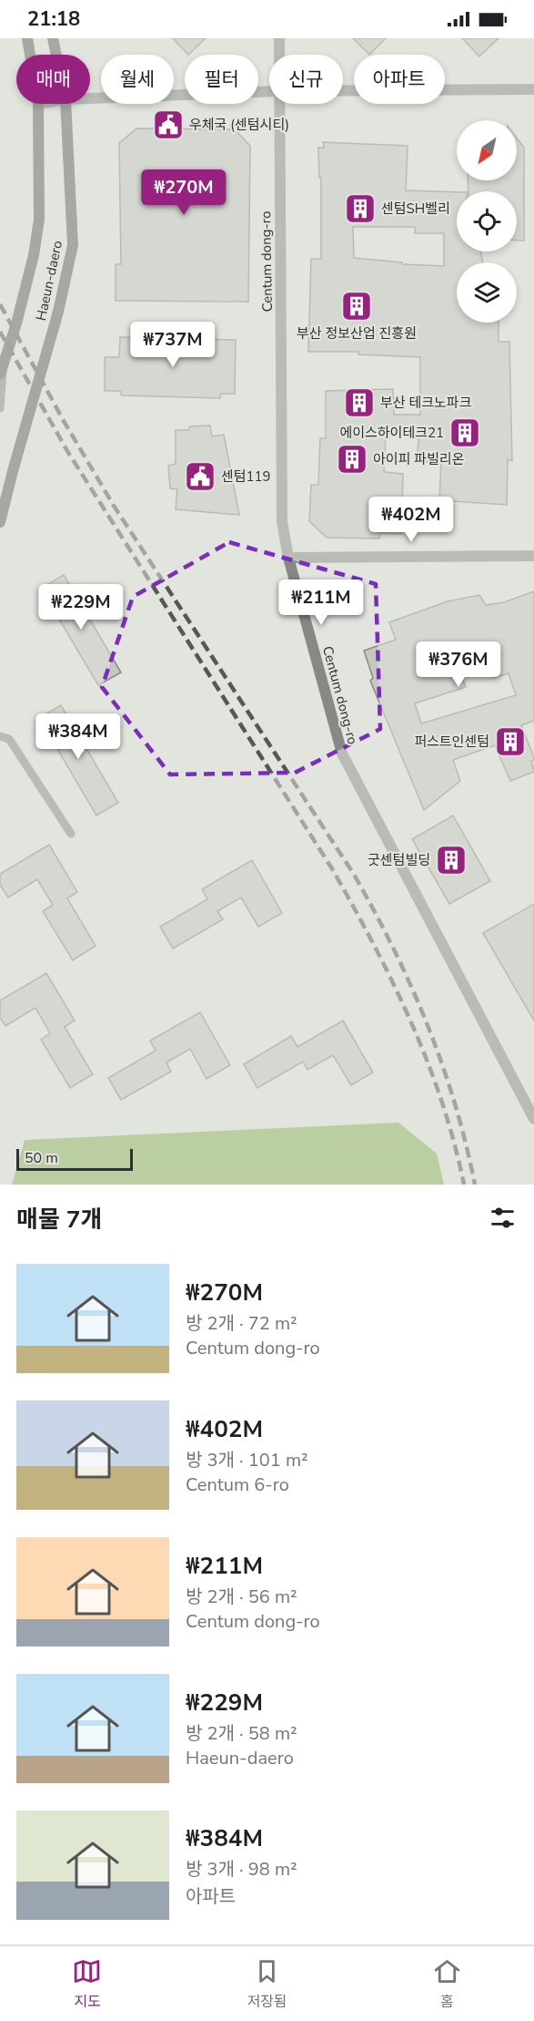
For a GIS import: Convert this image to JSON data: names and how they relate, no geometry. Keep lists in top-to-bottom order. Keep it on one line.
{"streets":{"main road":["Haeun-daero"],"street":["Centum dong-ro"]},"places":{"public building":["우체국 (센텀시티)","센텀119"],"building":["센텀SH벨리","부산 정보산업 진흥원","부산 테크노파크","에이스하이테크21","아이피 파빌리온","퍼스트인센텀","굿센텀빌딩"]},"scale_bar":"50 m","north":"bottom left","page":{"status":"21:18","chip":["매매","월세","필터","신규","아파트"],"price":["₩270M","₩737M","₩402M","₩211M","₩229M","₩376M","₩384M"],"scale":"50 m","heading":"매물 7개","list":[{"name":"₩270M","note":"방 2개 · 72 m² · Centum dong-ro"},{"name":"₩402M","note":"방 3개 · 101 m² · Centum 6-ro"},{"name":"₩211M","note":"방 2개 · 56 m² · Centum dong-ro"},{"name":"₩229M","note":"방 2개 · 58 m² · Haeun-daero"},{"name":"₩384M","note":"방 3개 · 98 m² · 아파트"}],"tabs":["지도","저장됨","홈"]}}
